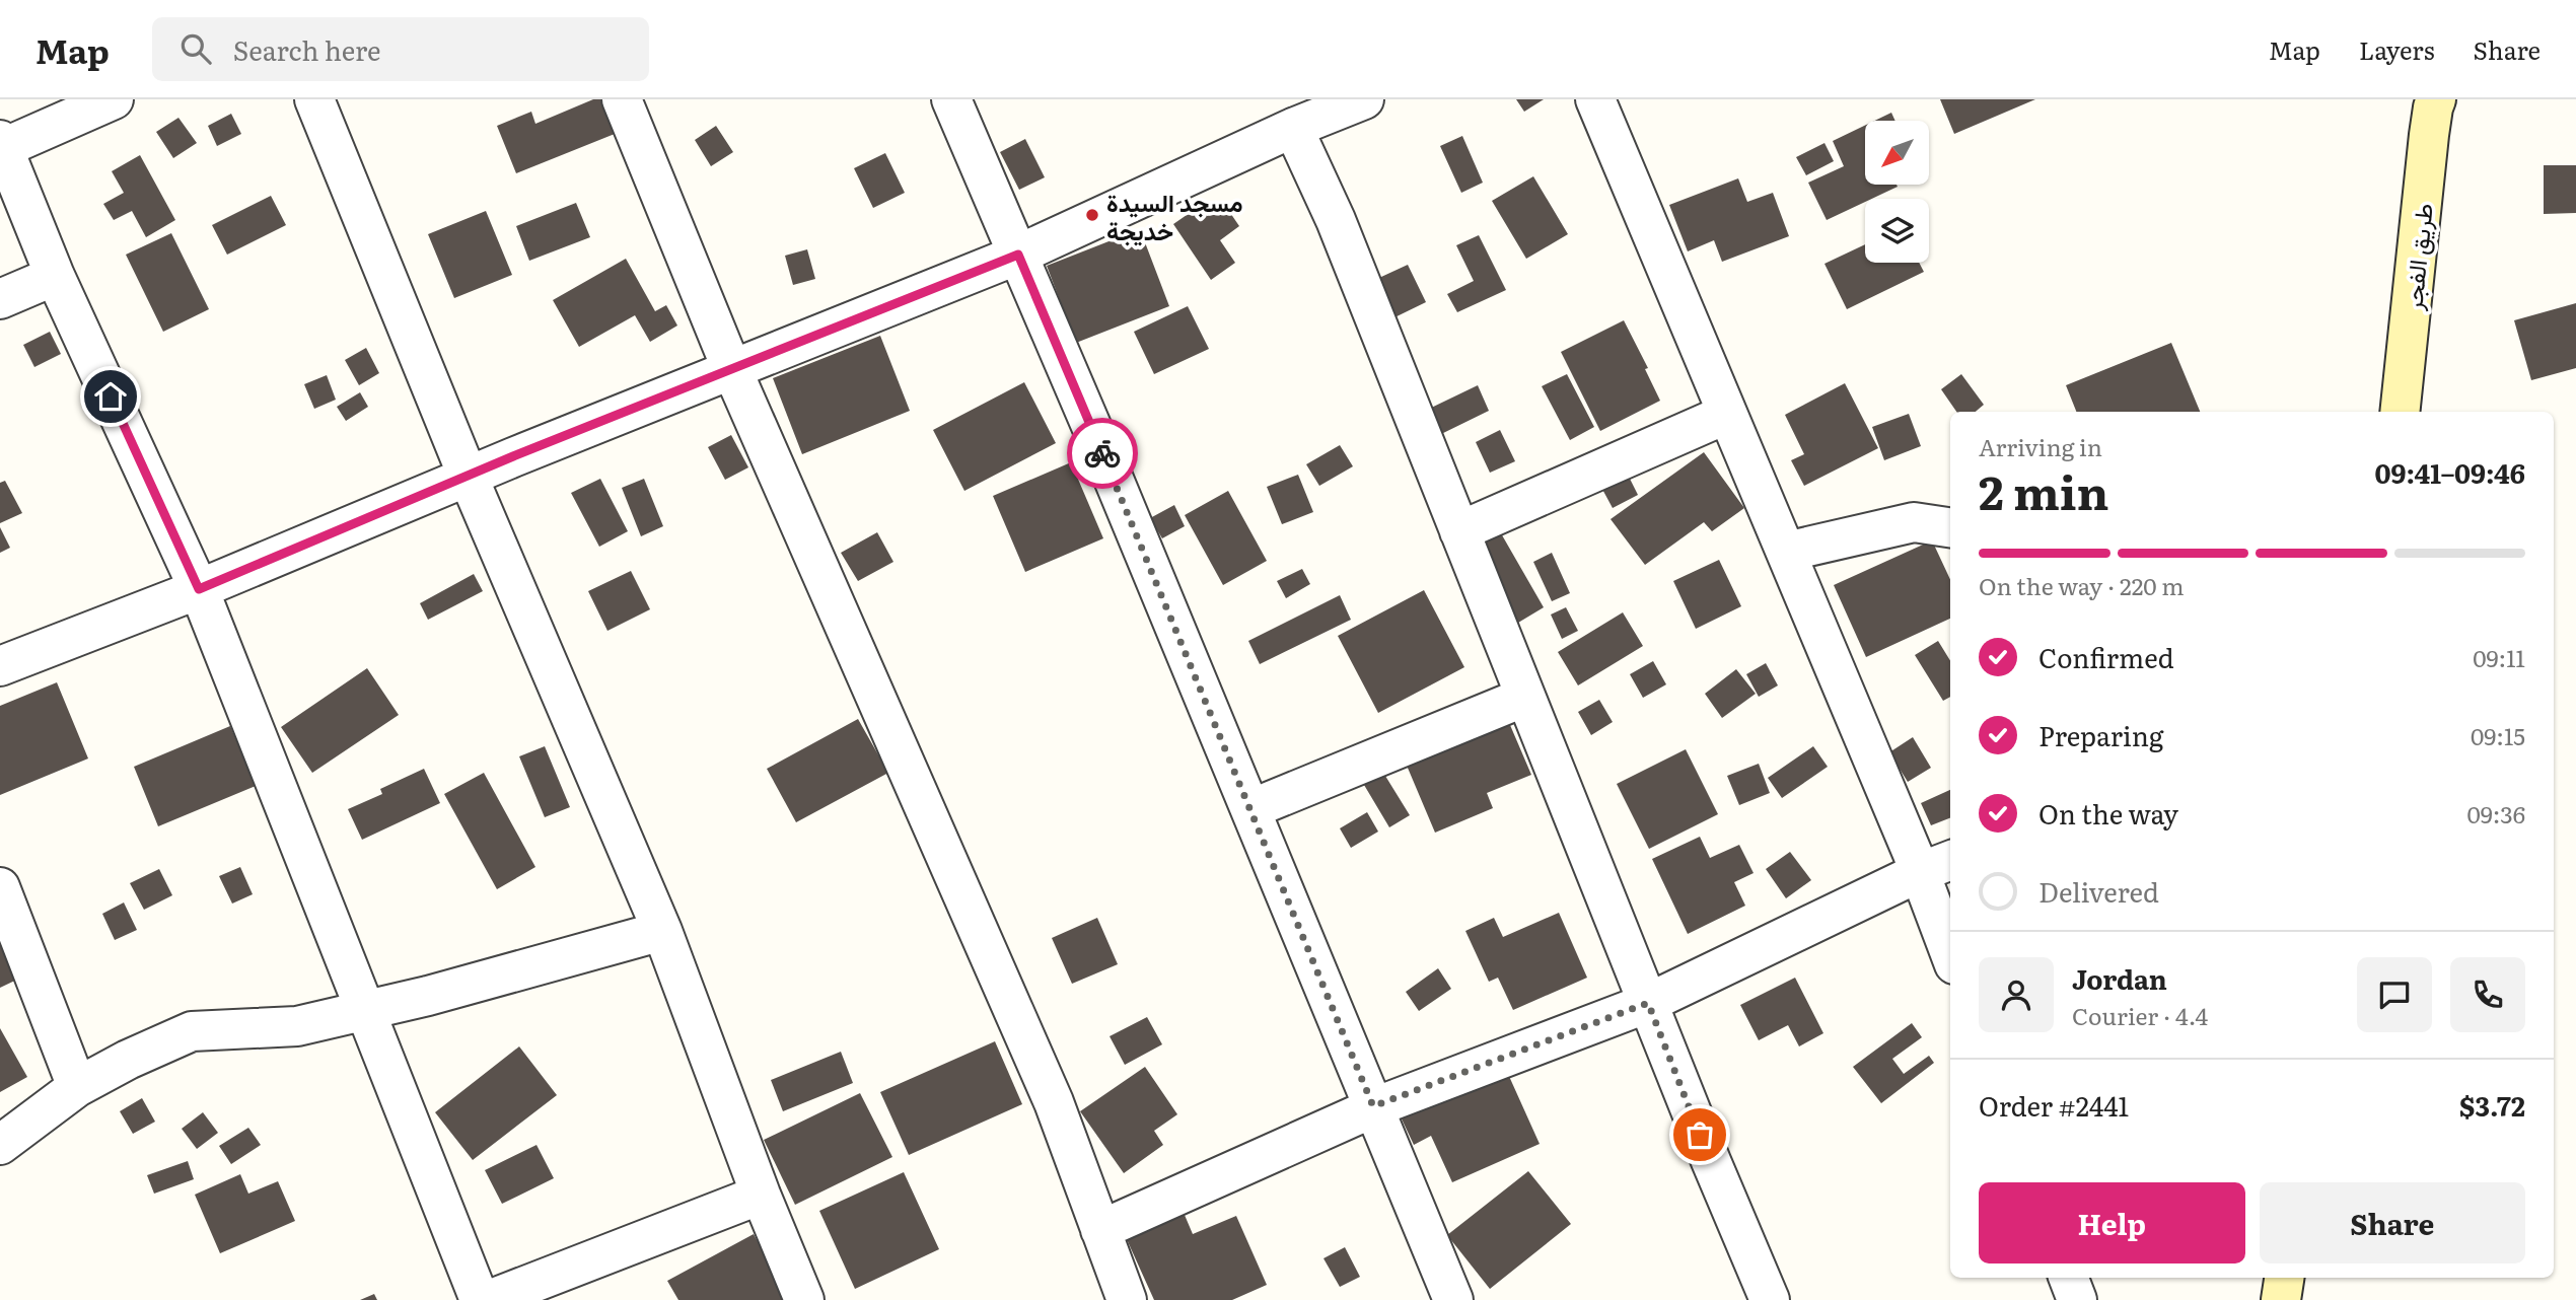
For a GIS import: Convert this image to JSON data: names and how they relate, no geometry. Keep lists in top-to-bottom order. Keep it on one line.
{"streets":{"street":["طريق الفجر"]},"places":["مسجد السيدة خديجة"],"north":"bottom left","page":{"header":"Map","search":"Search here","nav":["Map","Layers","Share"],"heading":["2 min","Arriving in","09:41–09:46"],"panel":["Jordan","Courier · 4.4","Order #2441","$3.72"],"bar":"On the way · 220 m","list":[["Confirmed","09:11"],["Preparing","09:15"],["On the way","09:36"],"Delivered"],"buttons":["Help","Share"]}}
